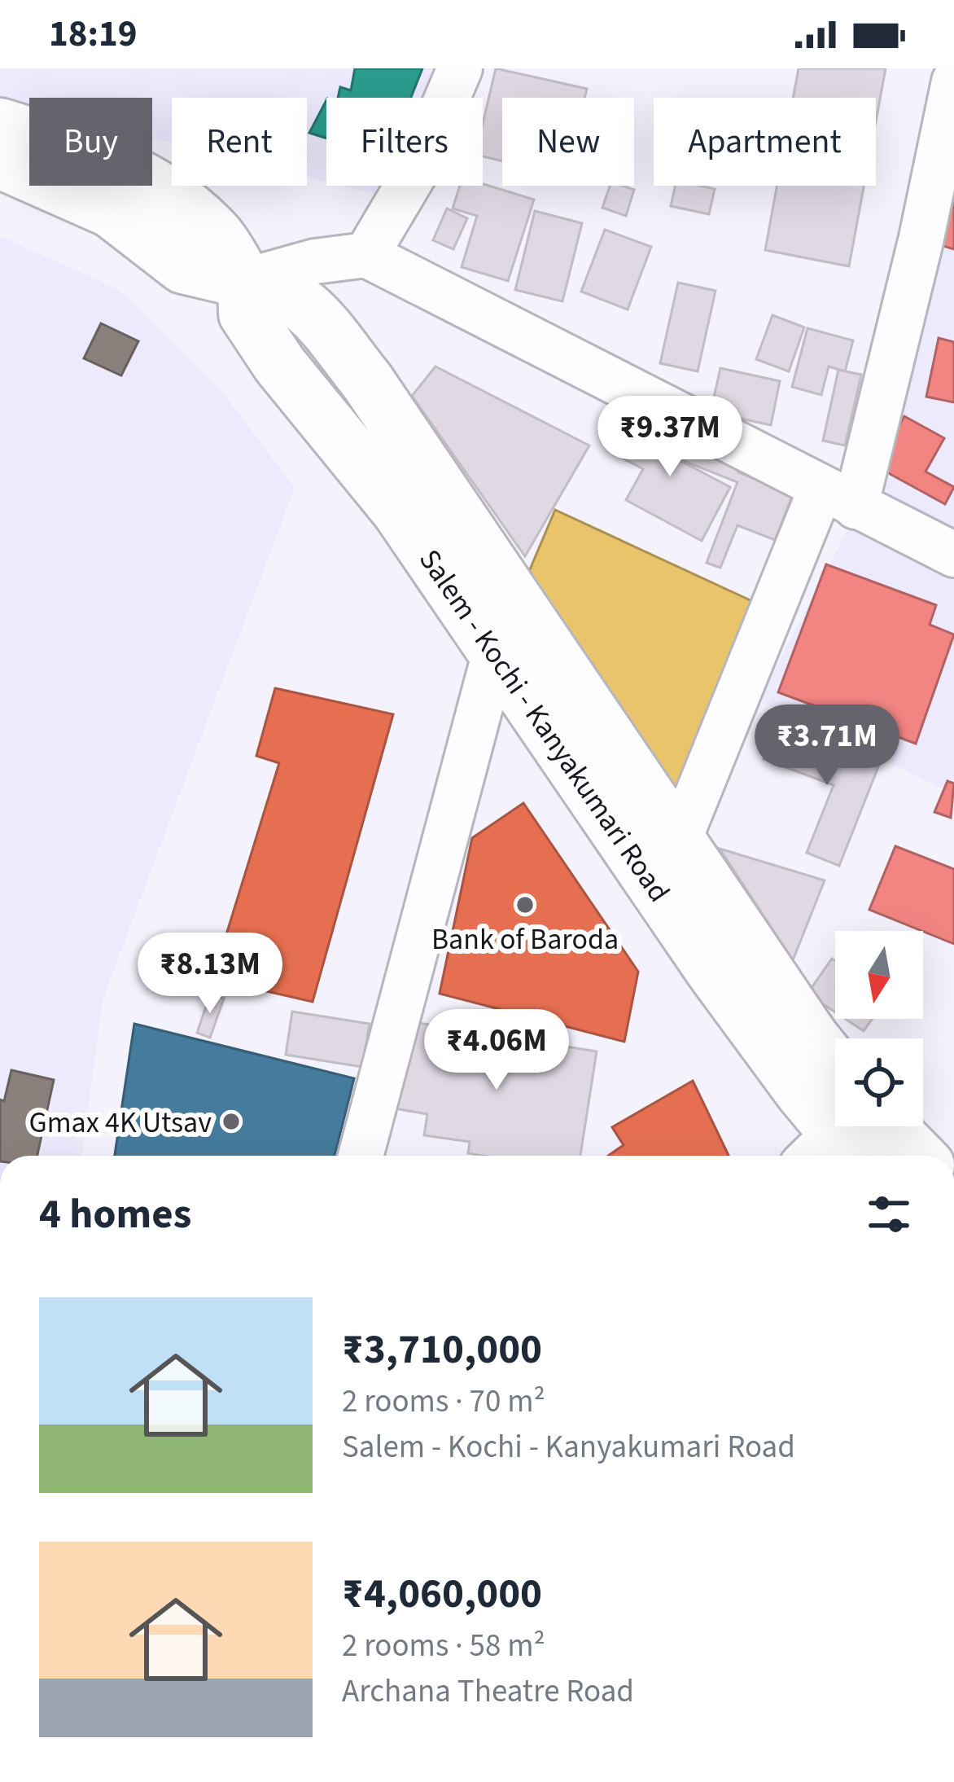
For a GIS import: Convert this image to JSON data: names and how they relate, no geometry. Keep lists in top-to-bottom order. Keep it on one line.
{"streets":{"main road":["Salem - Kochi - Kanyakumari Road"]},"places":["Bank of Baroda","Gmax 4K Utsav"],"north":"bottom","page":{"status":"18:19","chip":["Buy","Rent","Filters","New","Apartment"],"price":["₹9.37M","₹3.71M","₹8.13M","₹4.06M"],"heading":"4 homes","list":[{"name":"₹3,710,000","note":"2 rooms · 70 m² · Salem - Kochi - Kanyakumari Road"},{"name":"₹4,060,000","note":"2 rooms · 58 m² · Archana Theatre Road"}]}}
